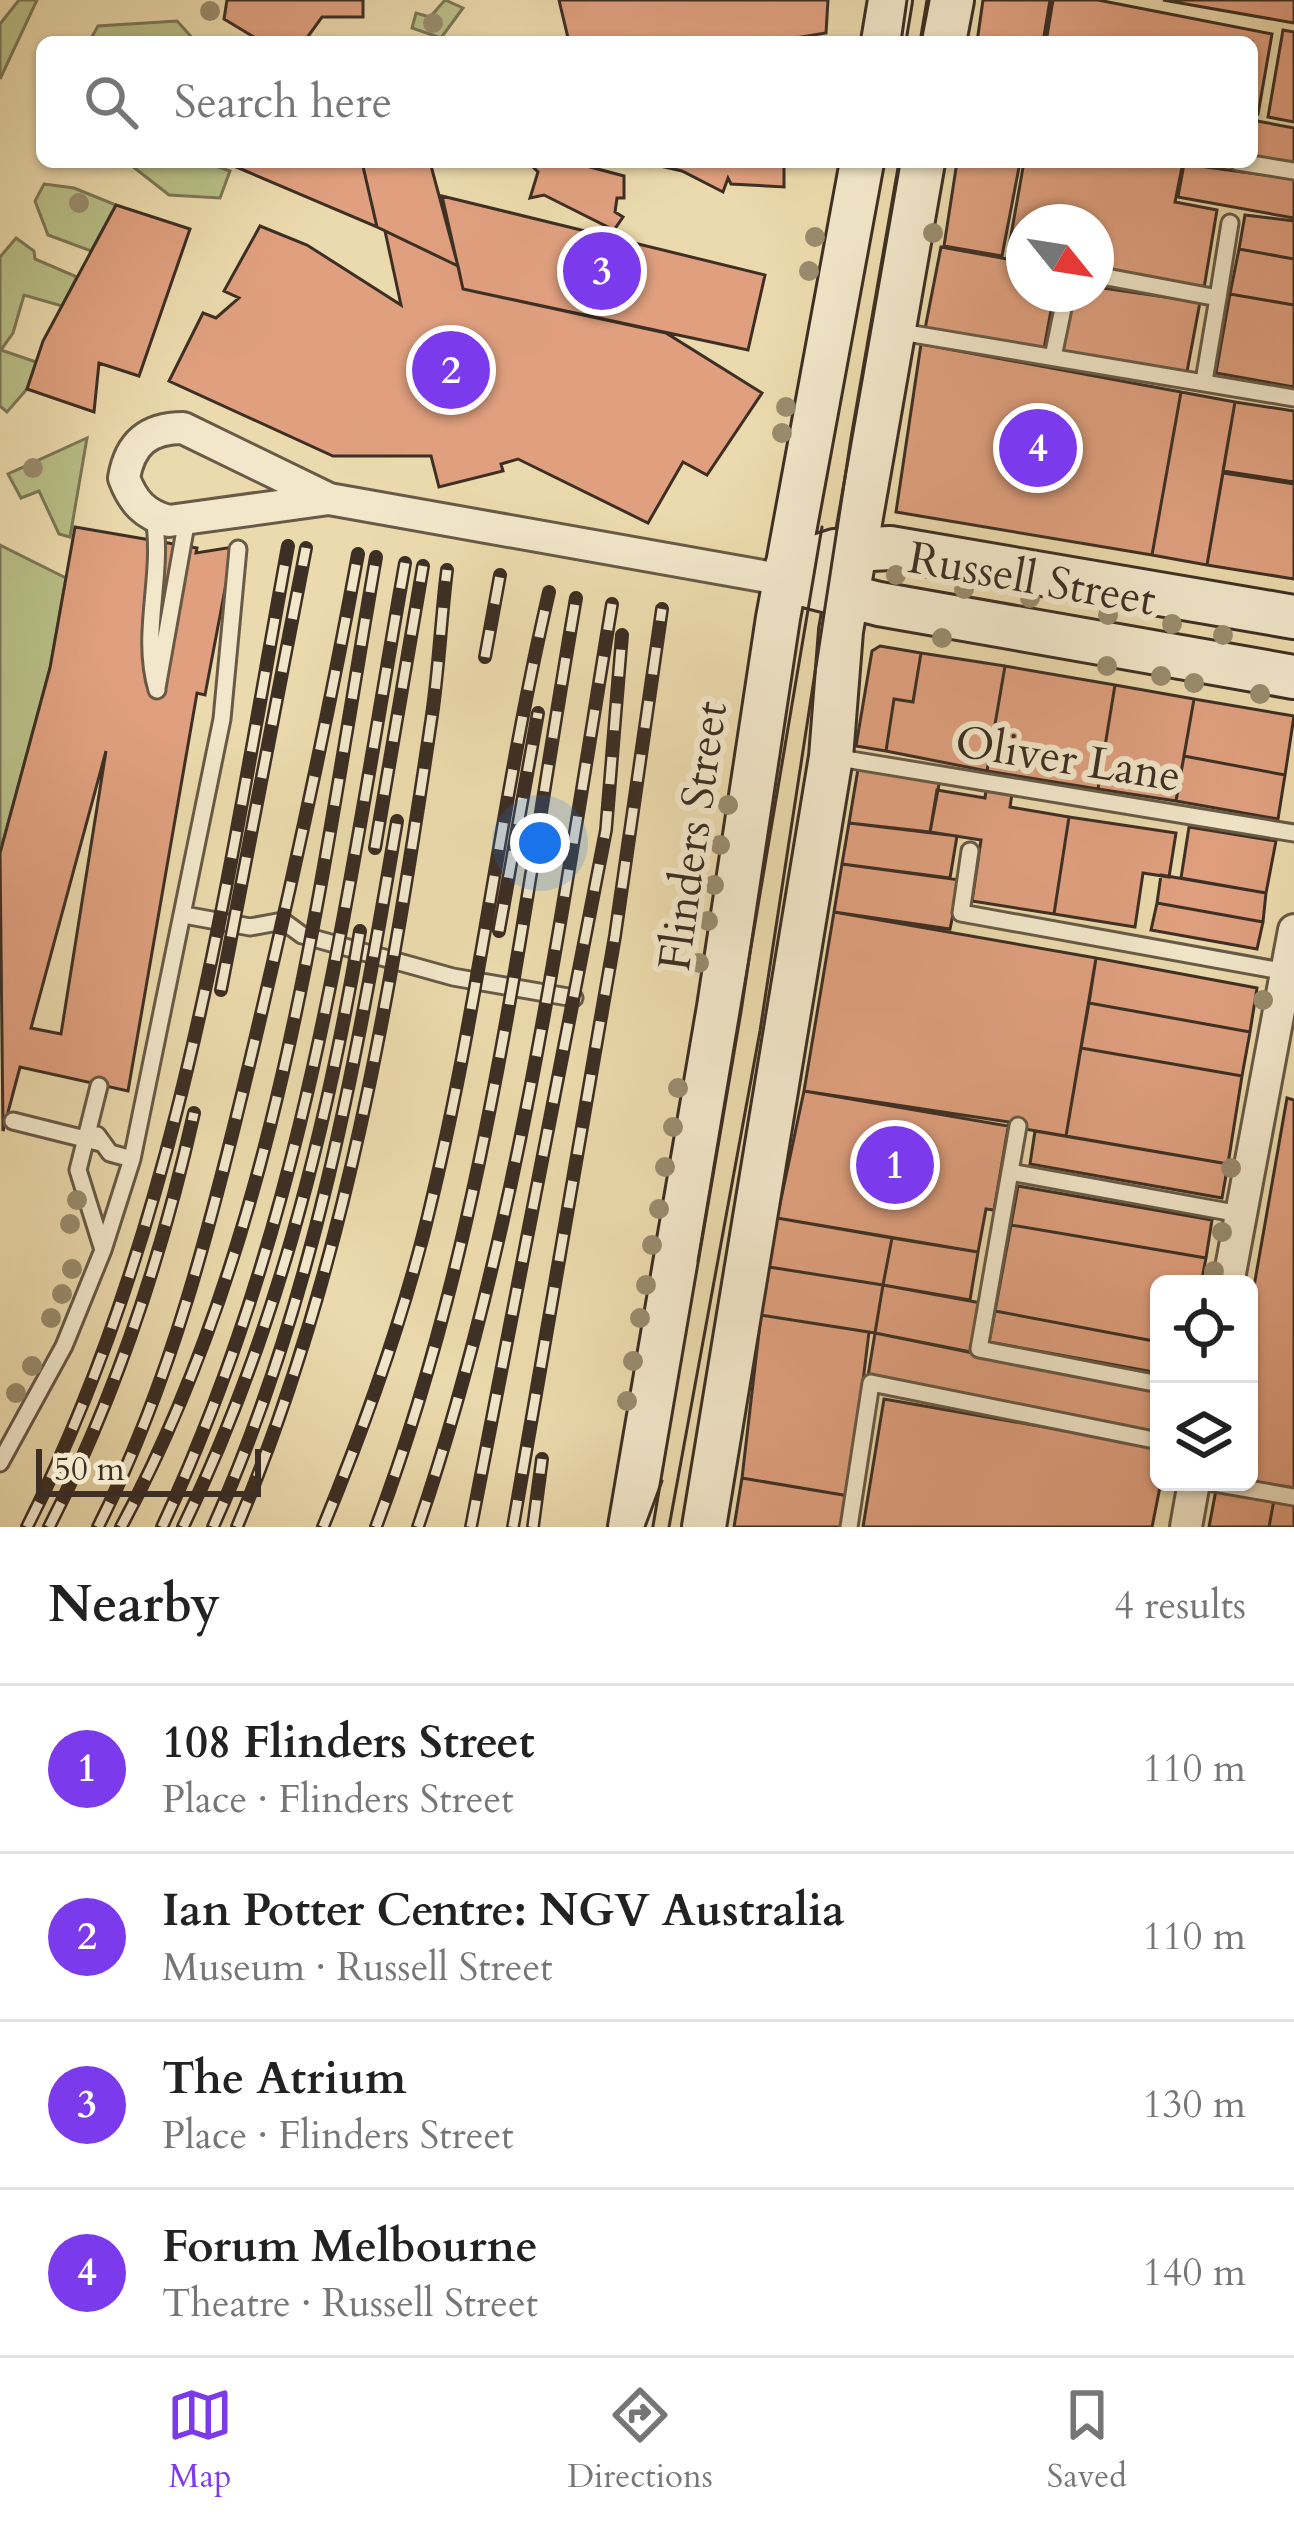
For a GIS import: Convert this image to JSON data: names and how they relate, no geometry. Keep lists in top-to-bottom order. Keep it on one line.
{"streets":{"main road":["Russell Street","Flinders Street"],"lane":["Oliver Lane"]},"crossings":[["Russell Street","Flinders Street"]],"scale_bar":"50 m","north":"bottom right","page":{"search":"Search here","pins":["3","2","4","1"],"scale":"50 m","heading":["Nearby","4 results"],"list":[{"mark":"1","name":"108 Flinders Street","note":"Place · Flinders Street","value":"110 m"},{"mark":"2","name":"Ian Potter Centre: NGV Australia","note":"Museum · Russell Street","value":"110 m"},{"mark":"3","name":"The Atrium","note":"Place · Flinders Street","value":"130 m"},{"mark":"4","name":"Forum Melbourne","note":"Theatre · Russell Street","value":"140 m"}],"nav":["Map","Directions","Saved"]}}
